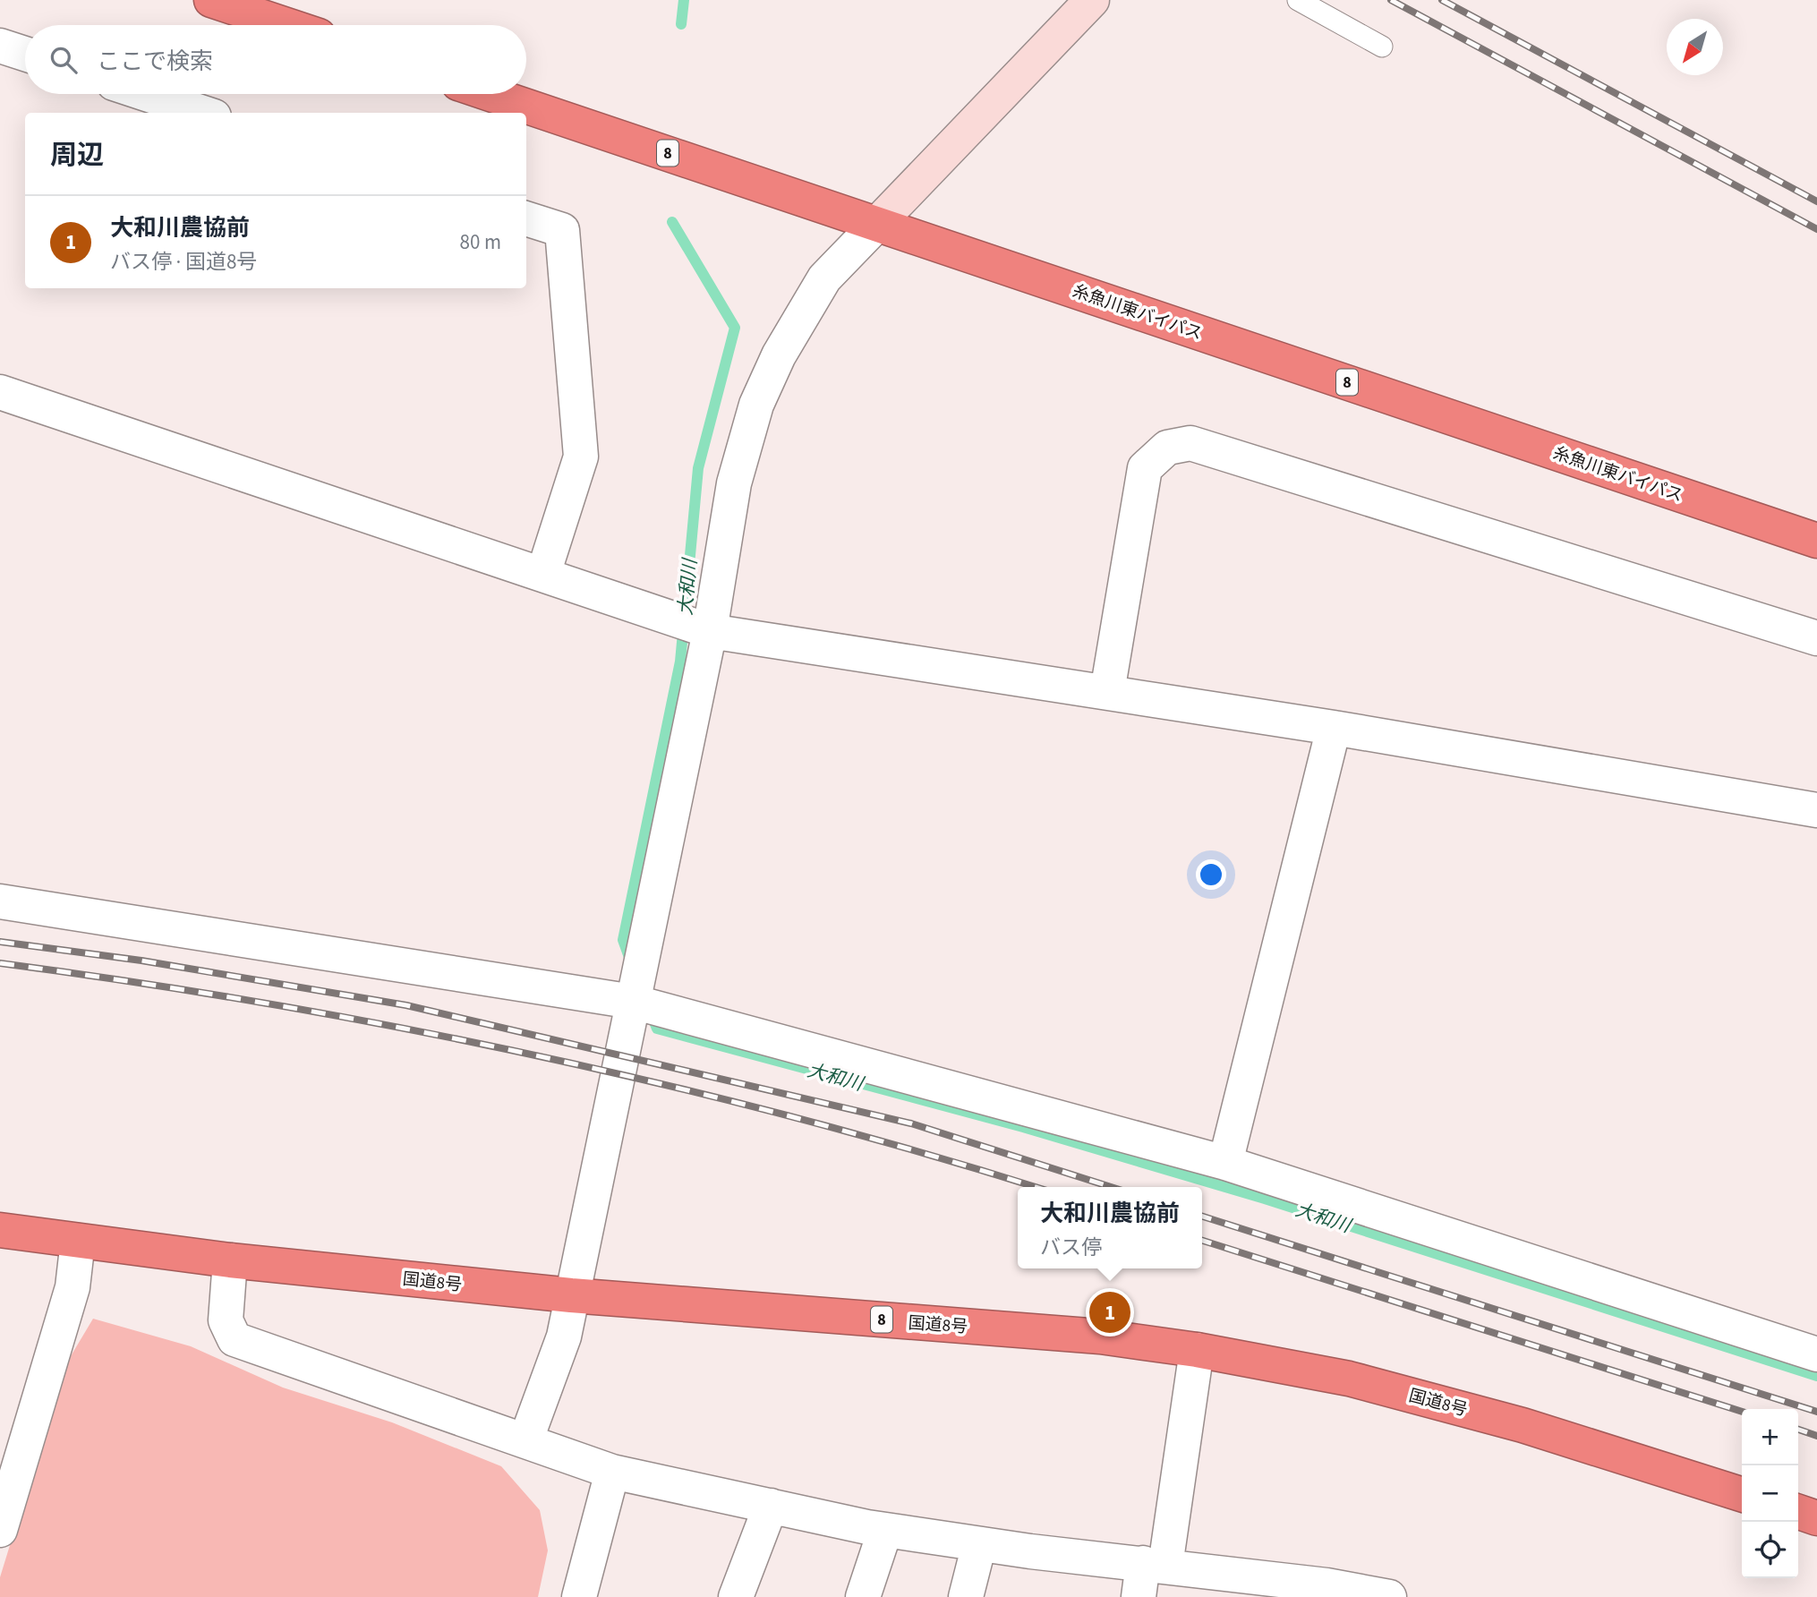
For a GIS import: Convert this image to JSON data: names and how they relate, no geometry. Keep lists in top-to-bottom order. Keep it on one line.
{"streets":{"highway":["8","糸魚川東バイパス","国道8号"]},"water":["大和川"],"north":"bottom left","page":{"search":"ここで検索","heading":"周辺","list":[{"mark":"1","name":"大和川農協前","note":"バス停 · 国道8号","value":"80 m"}],"popup":["大和川農協前","バス停"],"pins":"1","map_buttons":["+","−"]}}
